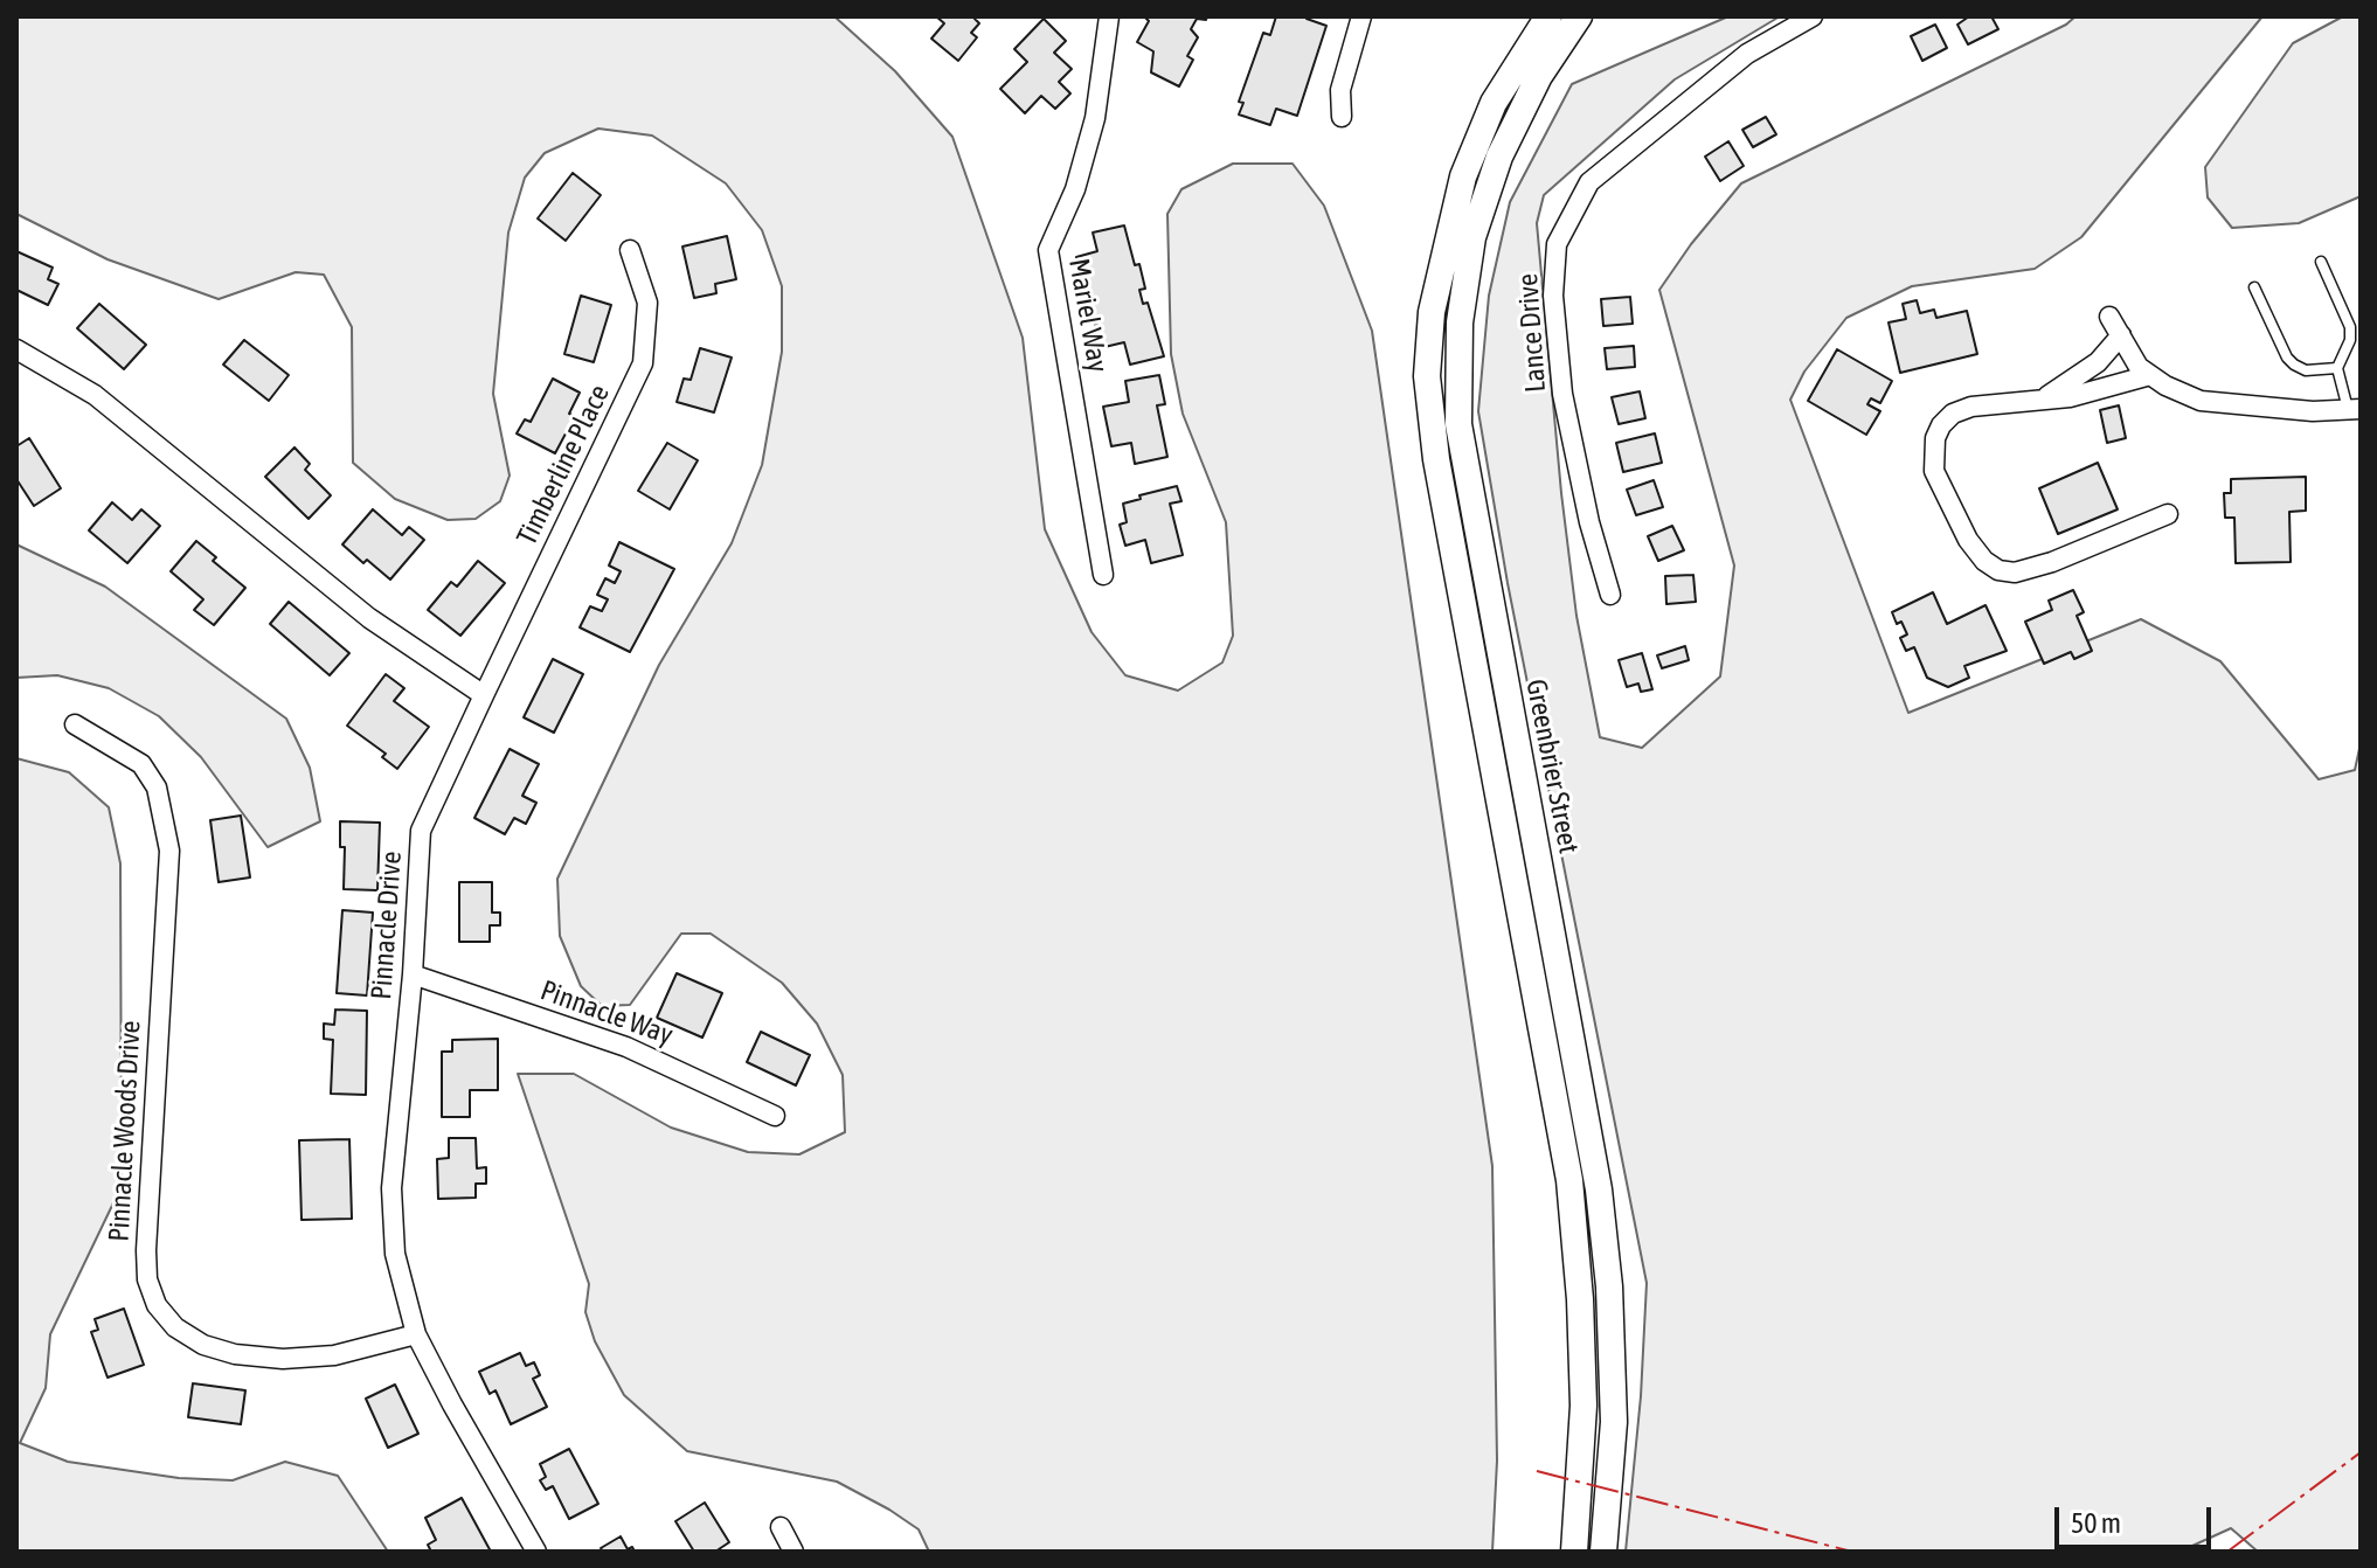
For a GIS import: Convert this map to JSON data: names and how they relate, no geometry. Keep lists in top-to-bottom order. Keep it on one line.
{"streets":{"main road":["Greenbrier Street"],"street":["Mariel Way","Lance Drive","Timberline Place","Pinnacle Drive","Pinnacle Way","Pinnacle Woods Drive"]},"crossings":[["Timberline Place","Pinnacle Drive"],["Pinnacle Drive","Pinnacle Way"],["Pinnacle Drive","Pinnacle Woods Drive"]],"scale_bar":"50 m"}
